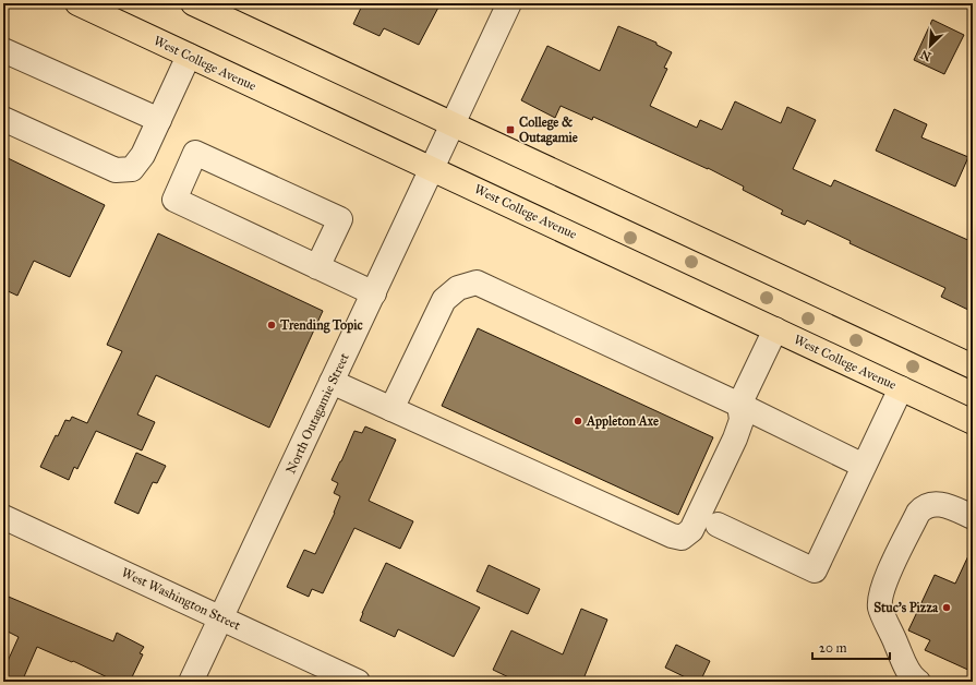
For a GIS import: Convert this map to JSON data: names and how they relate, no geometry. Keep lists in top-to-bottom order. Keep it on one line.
{"streets":{"main road":["West College Avenue"],"street":["North Outagamie Street","West Washington Street"]},"crossings":[["West College Avenue","North Outagamie Street"],["North Outagamie Street","West Washington Street"]],"places":{"transit":["College & Outagamie"],"other":["Trending Topic","Appleton Axe","Stuc's Pizza"]},"scale_bar":"20 m","north":"bottom left"}
